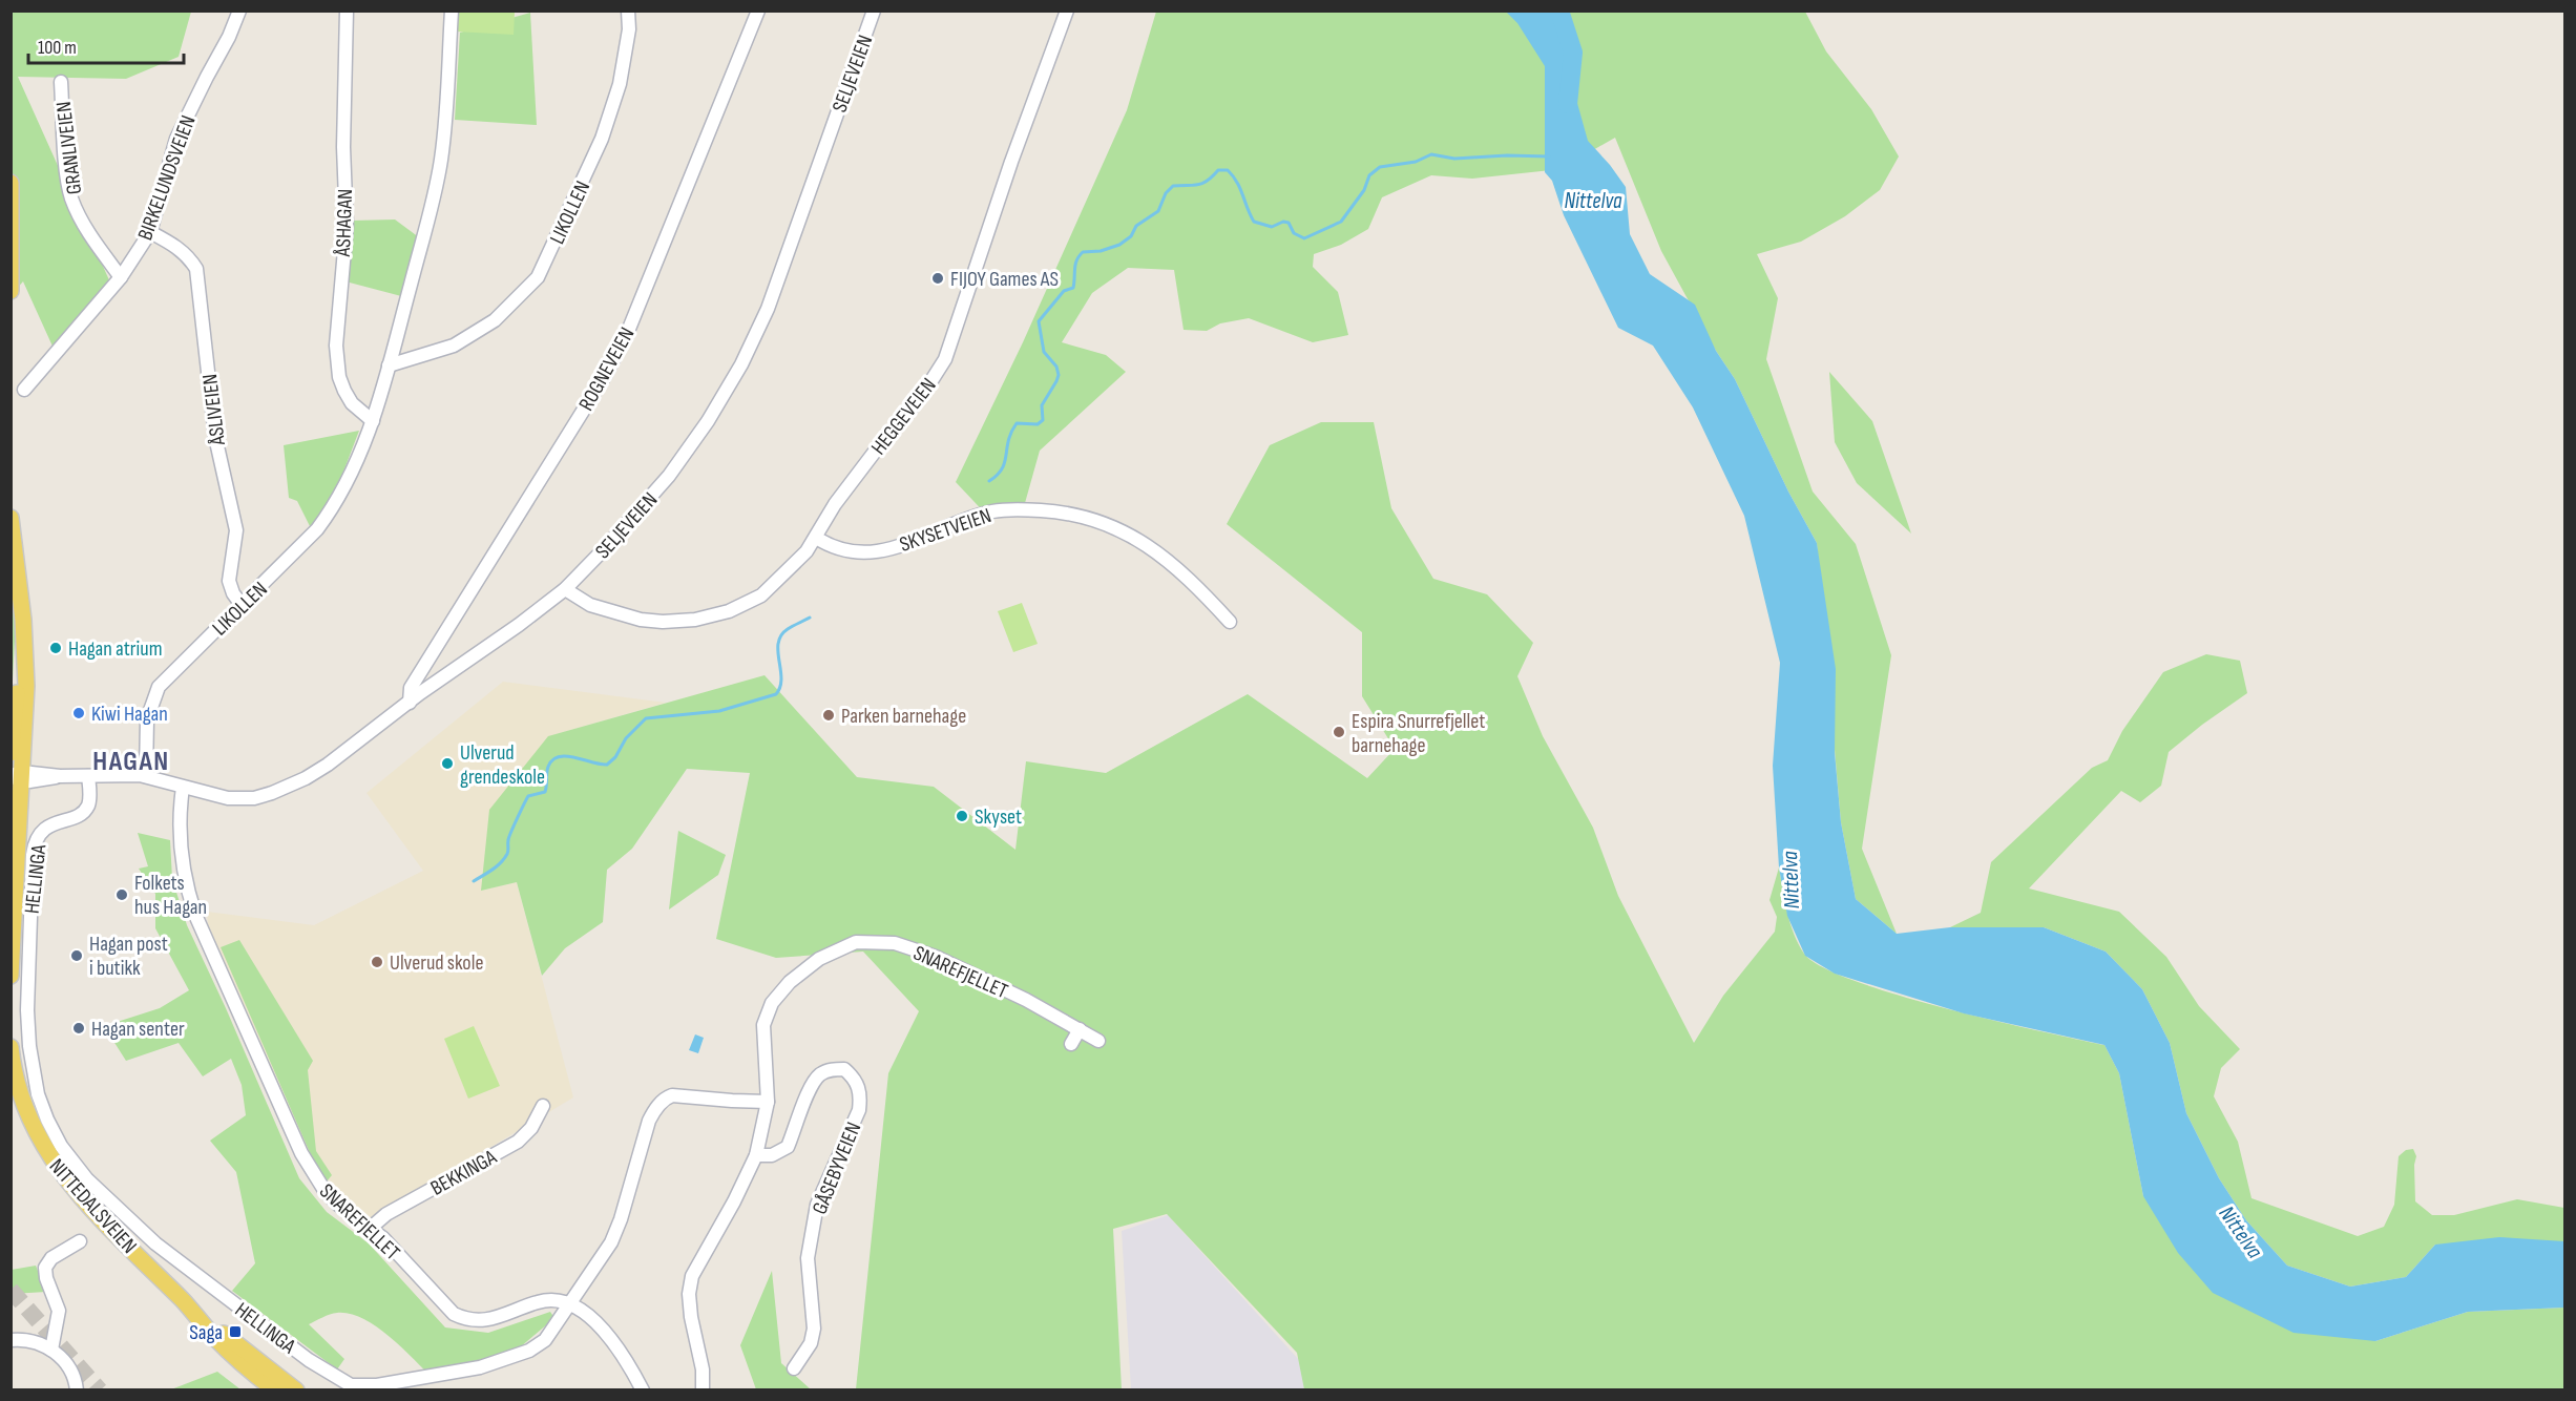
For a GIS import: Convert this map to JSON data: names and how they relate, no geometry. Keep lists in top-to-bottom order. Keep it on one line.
{"streets":{"main road":["NITTEDALSVEIEN"],"street":["SELJEVEIEN","GRANLIVEIEN","BIRKELUNDSVEIEN","LIKOLLEN","ÅSHAGAN","ROGNEVEIEN","ÅSLIVEIEN","HEGGEVEIEN","SKYSETVEIEN","HELLINGA","SNAREFJELLET","GÅSEBYVEIEN","BEKKINGA"]},"crossings":[["SELJEVEIEN","LIKOLLEN"],["SELJEVEIEN","ROGNEVEIEN"],["SELJEVEIEN","HEGGEVEIEN"],["SELJEVEIEN","SNAREFJELLET"],["GRANLIVEIEN","BIRKELUNDSVEIEN"],["BIRKELUNDSVEIEN","ÅSLIVEIEN"],["LIKOLLEN","ÅSHAGAN"],["LIKOLLEN","ÅSLIVEIEN"],["HEGGEVEIEN","SKYSETVEIEN"],["HELLINGA","SNAREFJELLET"],["SNAREFJELLET","GÅSEBYVEIEN"],["SNAREFJELLET","BEKKINGA"]],"districts":["HAGAN"],"water":["Nittelva"],"places":{"other":["FIJOY Games AS","Hagan atrium","Kiwi Hagan","Parken barnehage","Espira Snurrefjellet barnehage","Ulverud grendeskole","Skyset","Folkets hus Hagan","Hagan post i butikk","Ulverud skole","Hagan senter"],"transit":["Saga"]},"scale_bar":"100 m"}
